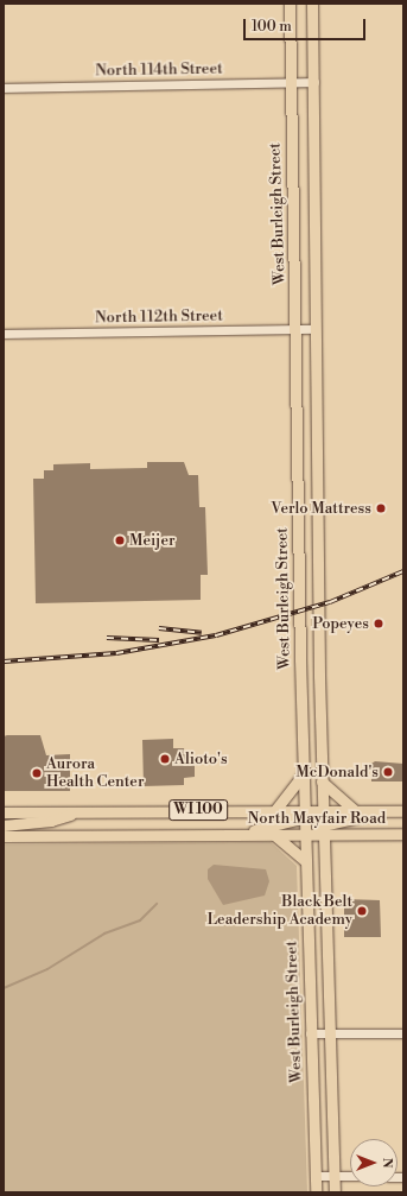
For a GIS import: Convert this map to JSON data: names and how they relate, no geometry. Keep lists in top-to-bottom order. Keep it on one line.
{"streets":{"main road":["West Burleigh Street","WI 100","North Mayfair Road"],"street":["North 114th Street","North 112th Street"]},"crossings":[["North 114th Street","West Burleigh Street"],["West Burleigh Street","North 112th Street"],["West Burleigh Street","North Mayfair Road"]],"places":["Verlo Mattress","Meijer","Popeyes","Alioto's","McDonald's","Aurora Health Center","Black Belt Leadership Academy"],"scale_bar":"100 m","north":"right"}
